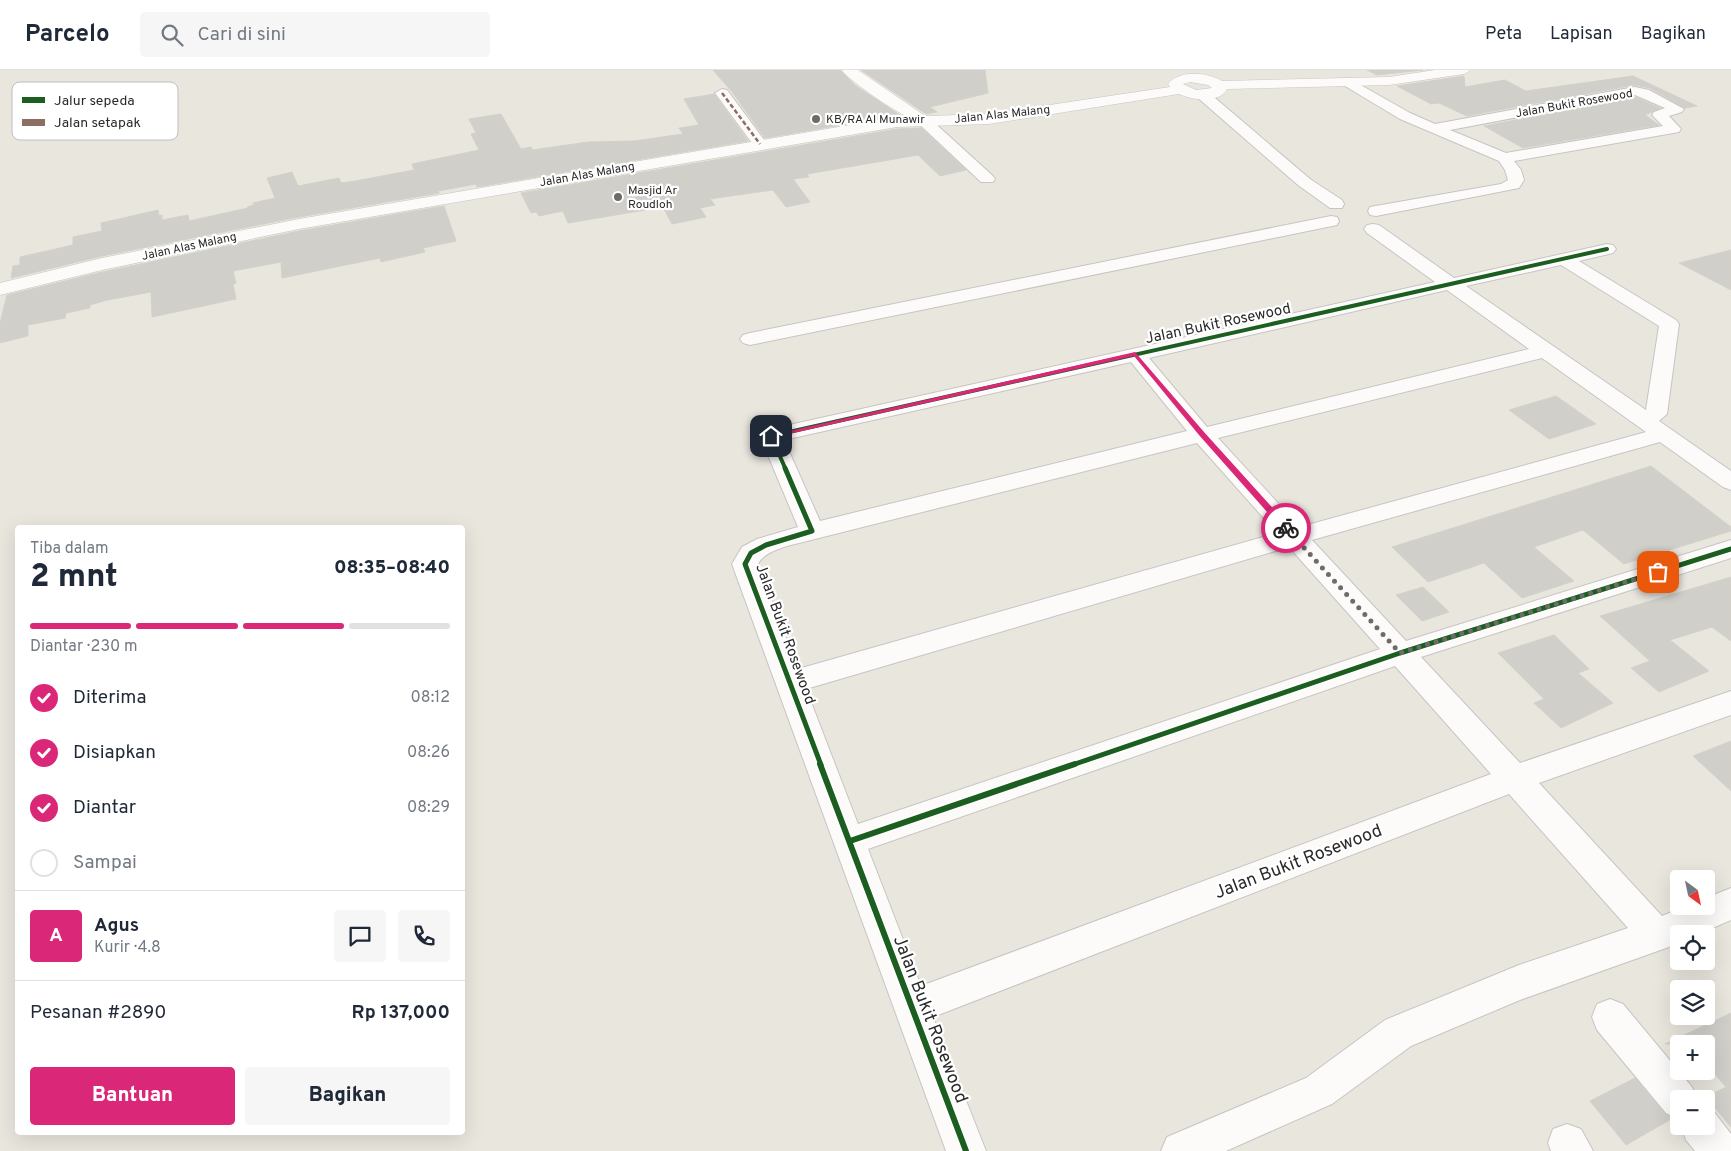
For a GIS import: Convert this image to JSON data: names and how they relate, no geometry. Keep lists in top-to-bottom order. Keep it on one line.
{"streets":{"main road":["Jalan Alas Malang"],"street":["Jalan Bukit Rosewood"]},"places":["KB/RA Al Munawir","Masjid Ar Roudloh"],"legend":["Jalur sepeda","Jalan setapak"],"north":"bottom right","page":{"header":"Parcelo","search":"Cari di sini","nav":["Peta","Lapisan","Bagikan"],"heading":["2 mnt","Tiba dalam","08:35–08:40"],"panel":["Agus","Kurir · 4.8","Pesanan #2890","Rp 137,000"],"bar":"Diantar · 230 m","list":[["Diterima","08:12"],["Disiapkan","08:26"],["Diantar","08:29"],"Sampai"],"map_buttons":["+","−"],"round":"A","buttons":["Bantuan","Bagikan"]}}
